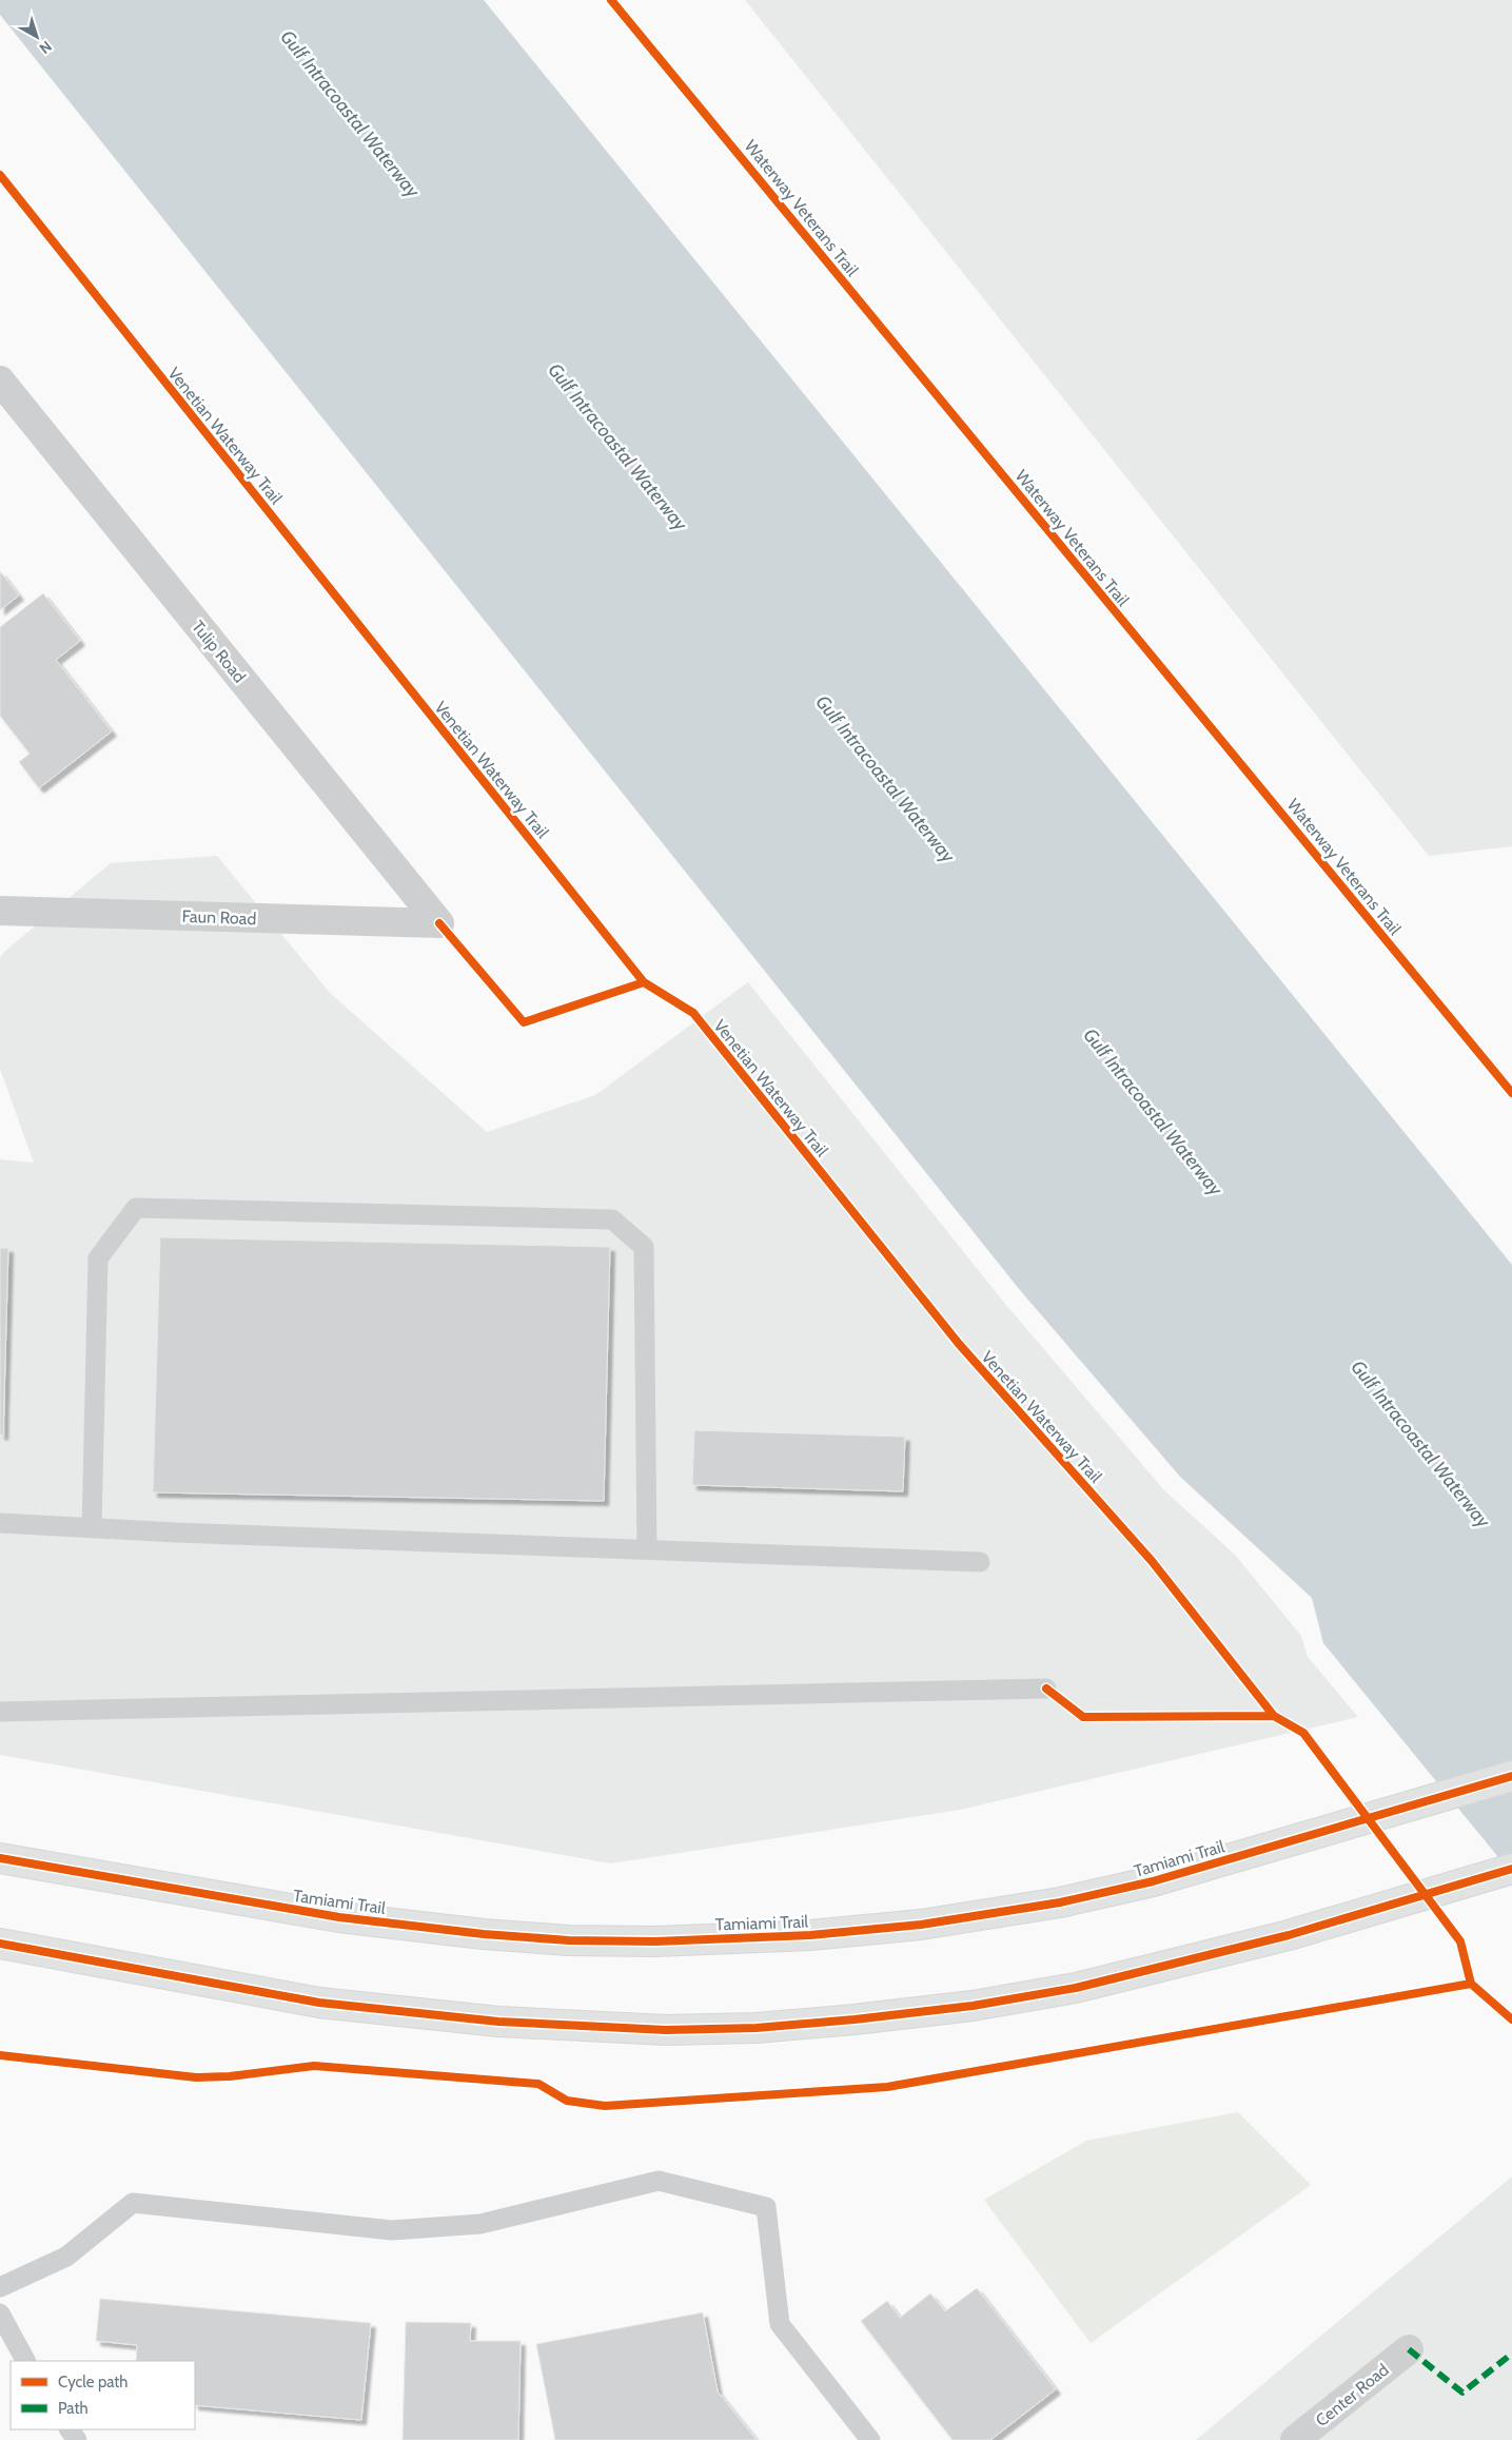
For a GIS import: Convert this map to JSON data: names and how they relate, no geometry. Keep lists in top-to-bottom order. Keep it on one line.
{"streets":{"main road":["Tamiami Trail"],"street":["Tulip Road","Faun Road","Center Road"],"cycle path":["Waterway Veterans Trail","Venetian Waterway Trail"]},"crossings":[["Tulip Road","Faun Road"]],"water":["Gulf Intracoastal Waterway"],"legend":["Cycle path","Path"],"north":"bottom right"}
